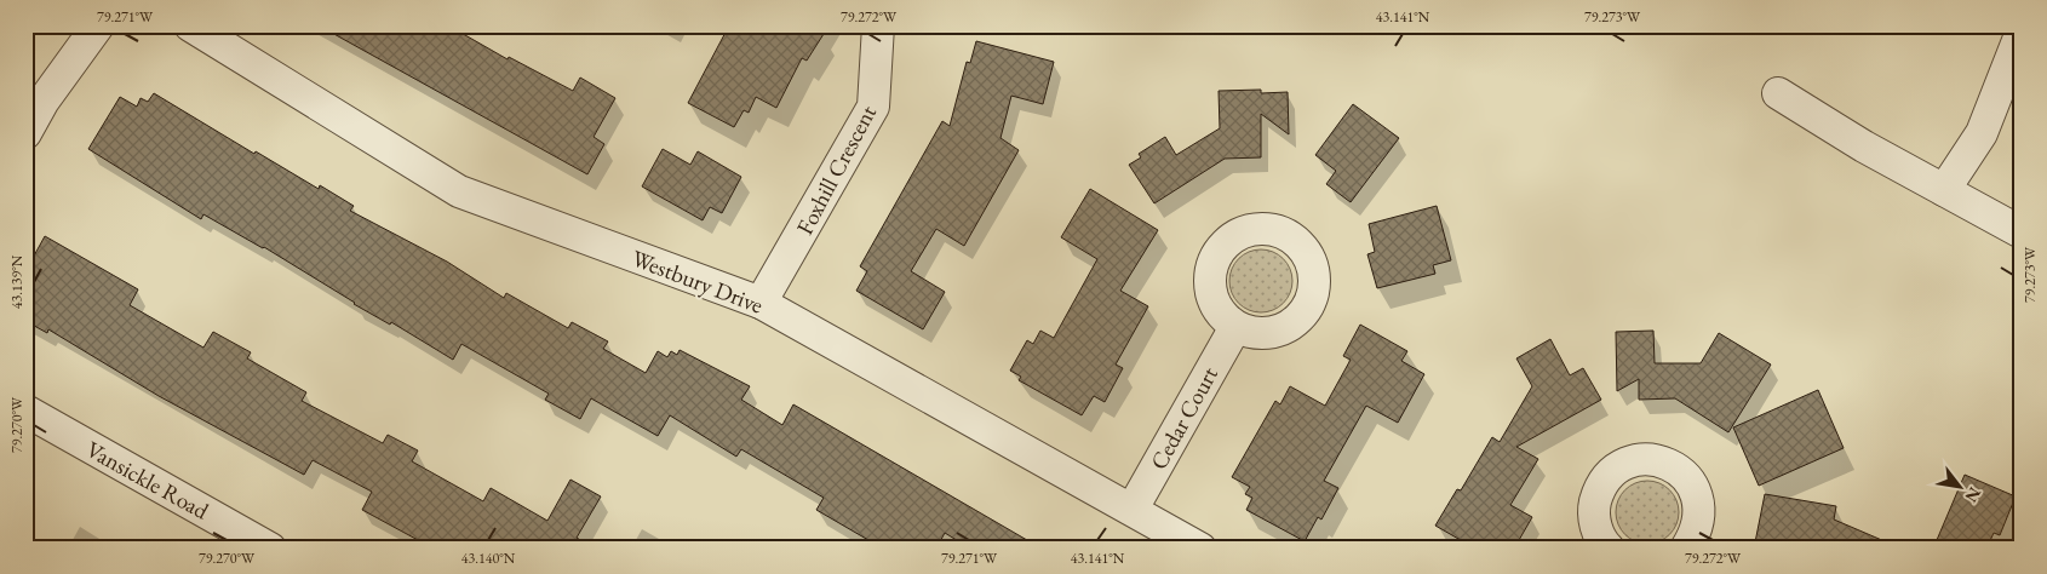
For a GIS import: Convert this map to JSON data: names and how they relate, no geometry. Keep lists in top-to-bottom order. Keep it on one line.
{"streets":{"street":["Foxhill Crescent","Westbury Drive","Cedar Court","Vansickle Road"]},"crossings":[["Foxhill Crescent","Westbury Drive"],["Westbury Drive","Cedar Court"]],"north":"bottom right","coordinates":["79.271°W","79.272°W","43.141°N","79.273°W","43.139°N","79.270°W","43.140°N"]}
